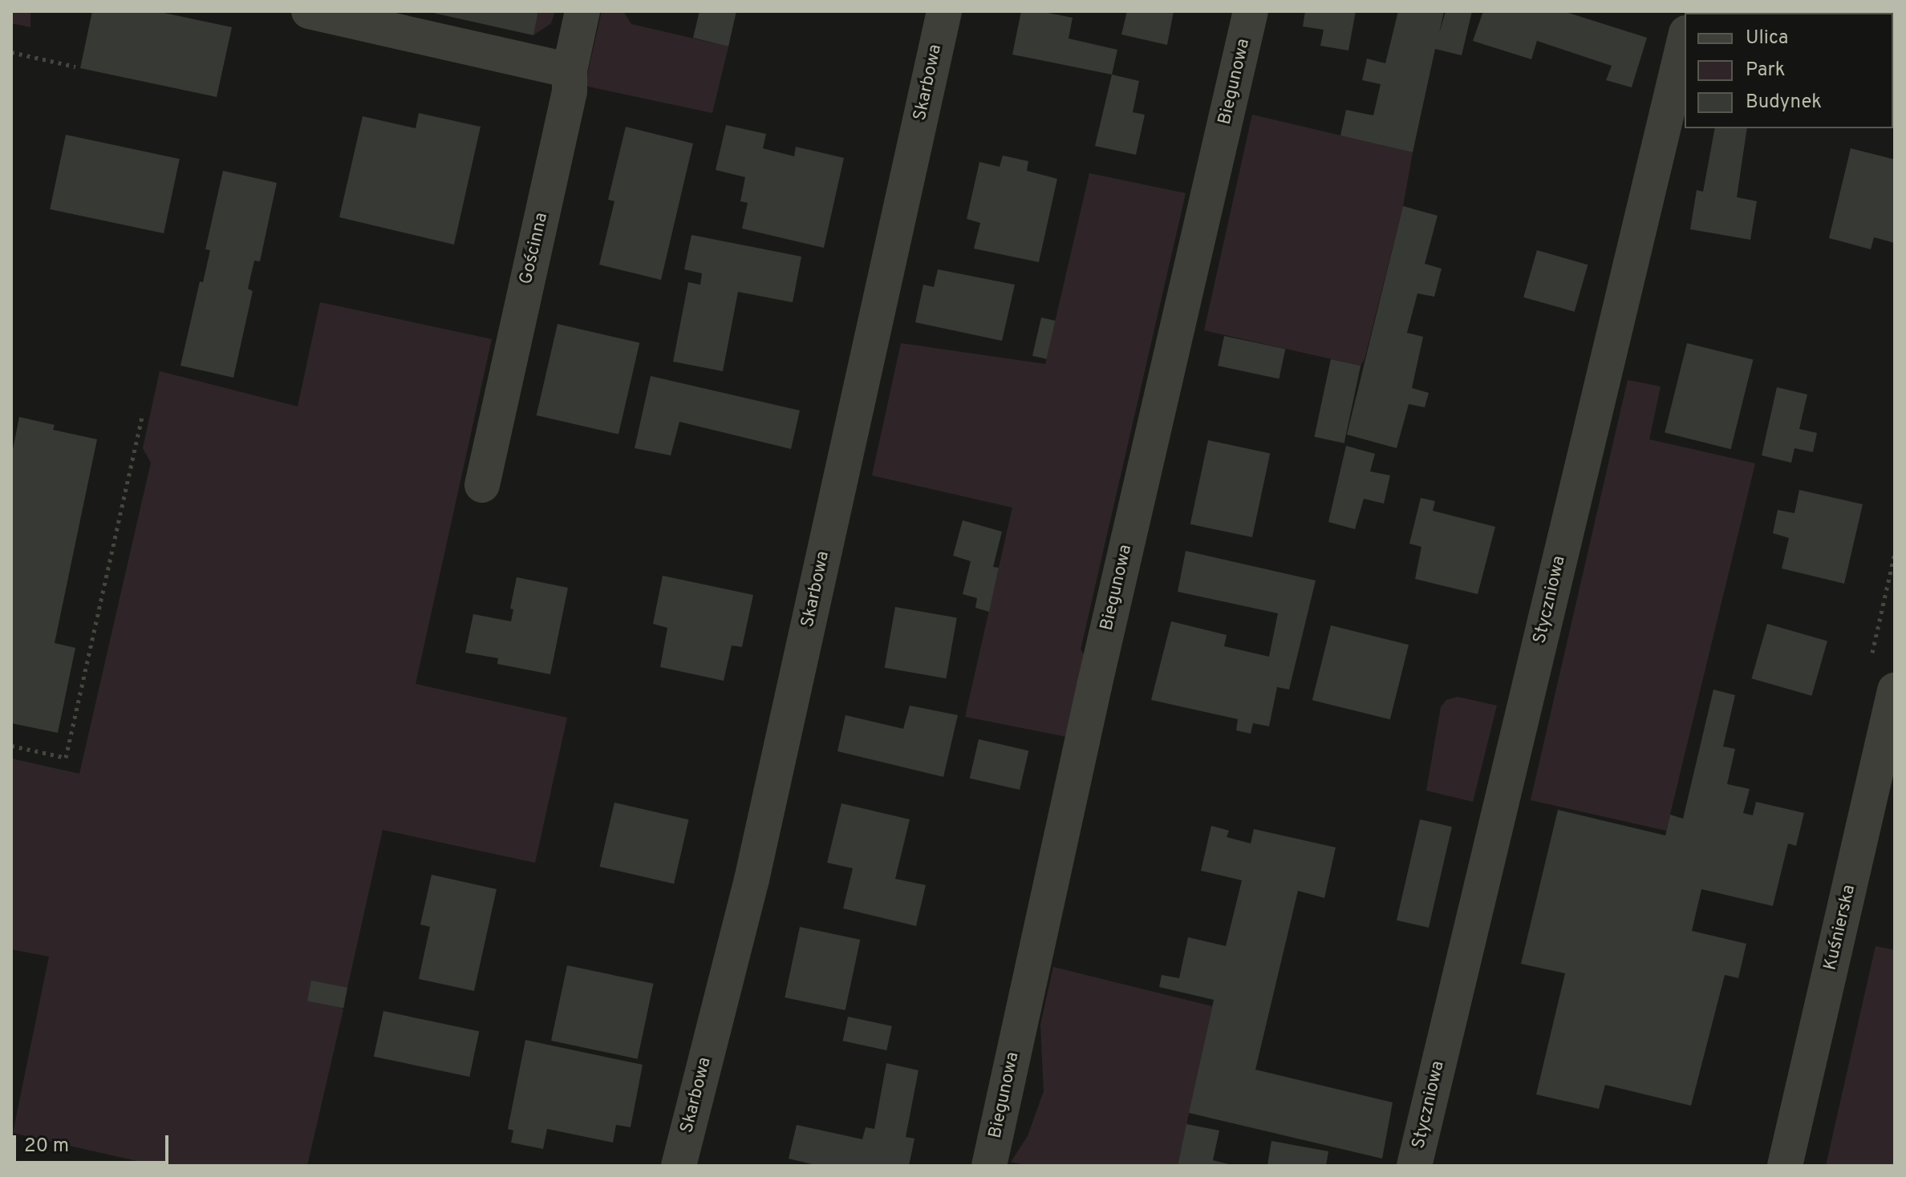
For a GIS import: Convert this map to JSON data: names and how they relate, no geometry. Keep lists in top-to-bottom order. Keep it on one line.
{"streets":{"street":["Biegunowa","Skarbowa","Gościnna","Styczniowa","Kuśnierska"]},"legend":["Ulica","Park","Budynek"],"scale_bar":"20 m"}
